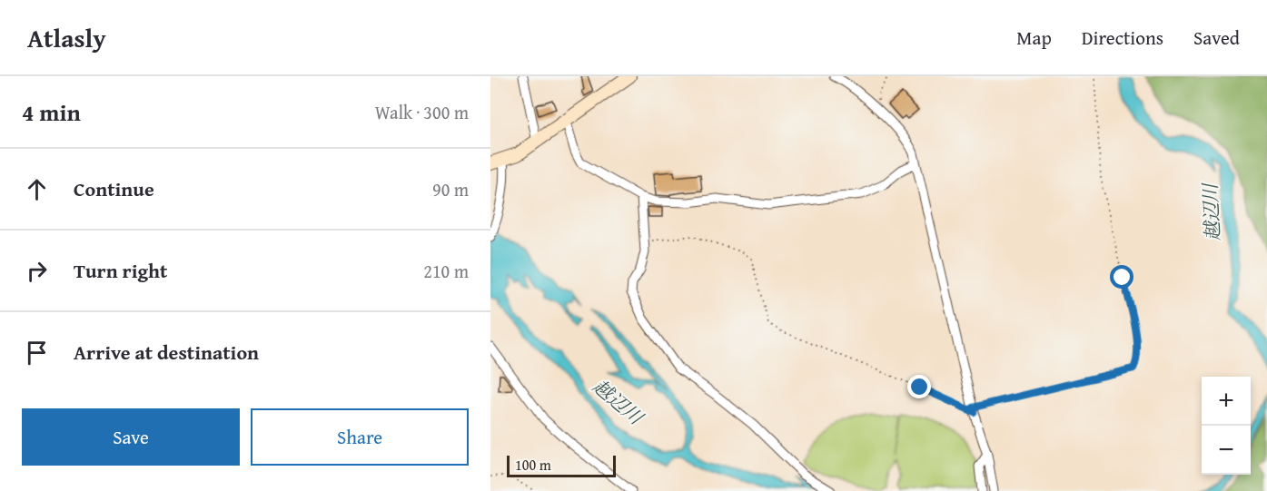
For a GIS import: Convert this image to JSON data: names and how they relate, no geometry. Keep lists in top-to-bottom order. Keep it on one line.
{"water":["越辺川"],"scale_bar":"100 m","page":{"header":"Atlasly","nav":["Map","Directions","Saved"],"heading":["4 min","Walk · 300 m"],"list":[["Continue","90 m"],["Turn right","210 m"],"Arrive at destination"],"map_buttons":["+","−"],"buttons":["Save","Share"],"scale":"100 m"}}
